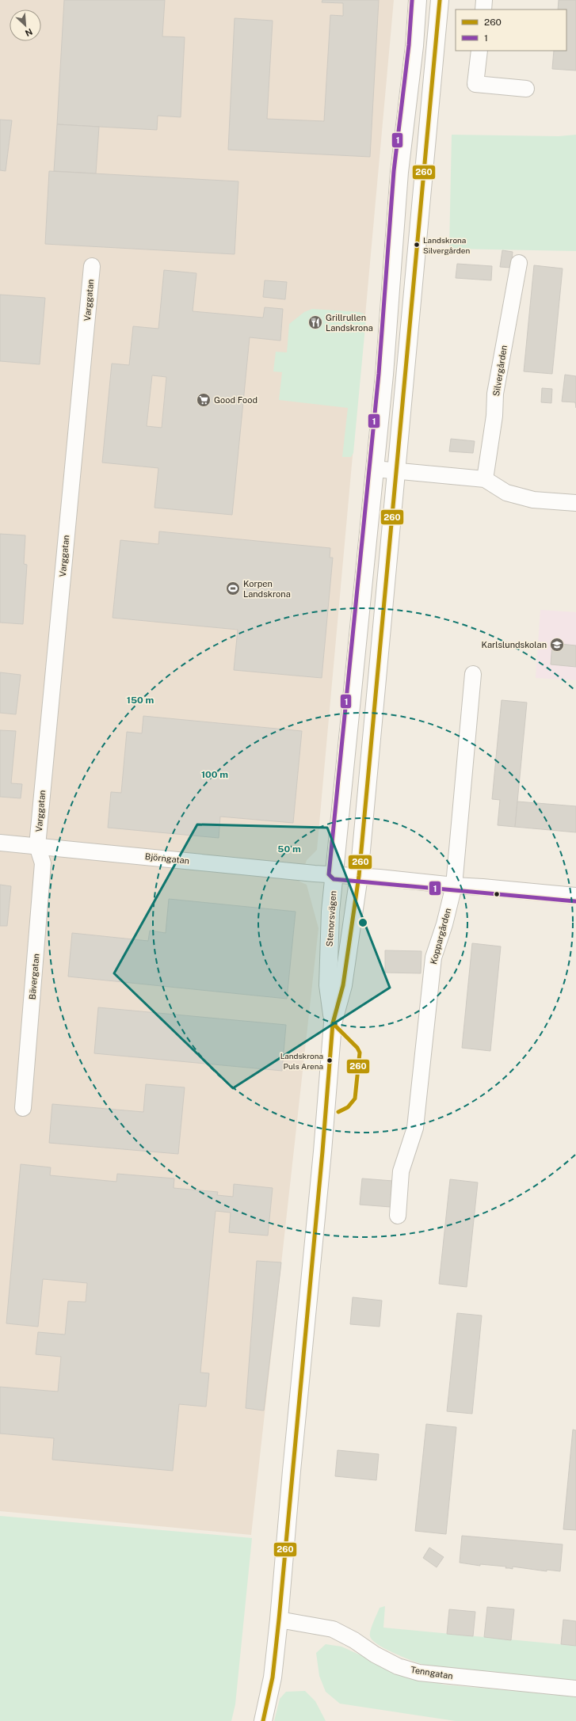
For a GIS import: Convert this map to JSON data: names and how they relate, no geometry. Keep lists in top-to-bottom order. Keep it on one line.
{"streets":{"street":["Varggatan","Silvergården","Björngatan","Stenorsvägen","Koppargården","Bävergatan","Tenngatan"]},"crossings":[["Varggatan","Björngatan"],["Varggatan","Bävergatan"],["Björngatan","Stenorsvägen"],["Björngatan","Koppargården"],["Björngatan","Bävergatan"],["Stenorsvägen","Tenngatan"]],"places":{"other":["Landskrona Silvergården","Landskrona Puls Arena"],"restaurant":["Grillrullen Landskrona"],"supermarket":["Good Food"],"sports":["Korpen Landskrona"],"school or university":["Karlslundskolan"]},"lines":["transit line 260","transit line 1"],"legend":["260","1"],"north":"bottom right","rings":["150 m","100 m","50 m"]}
